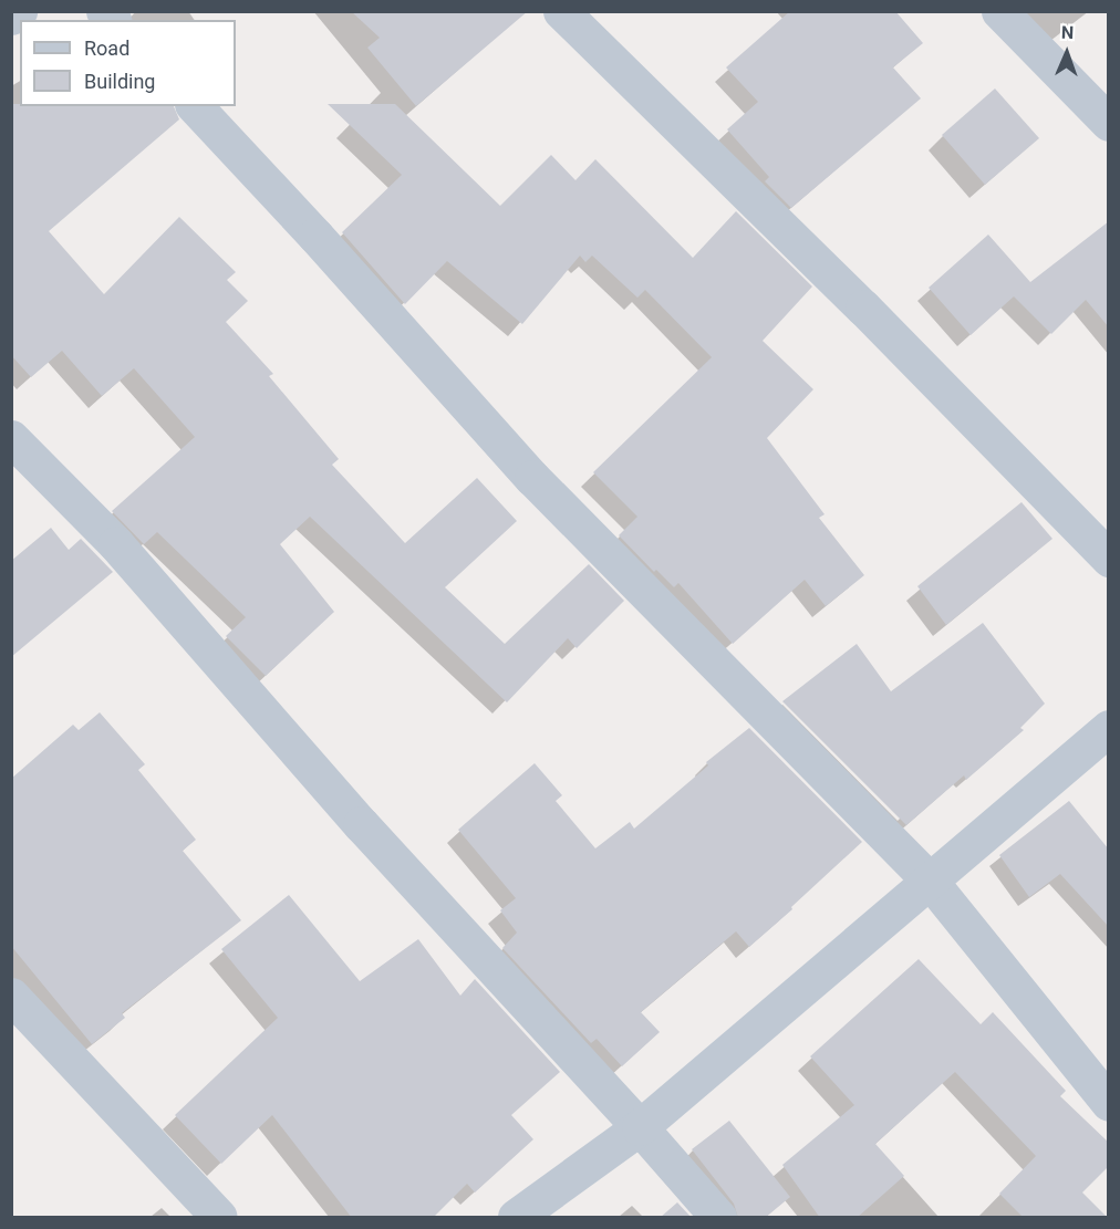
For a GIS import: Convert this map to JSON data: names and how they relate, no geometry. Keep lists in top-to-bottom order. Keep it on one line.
{"legend":["Road","Building"],"north":"top"}
